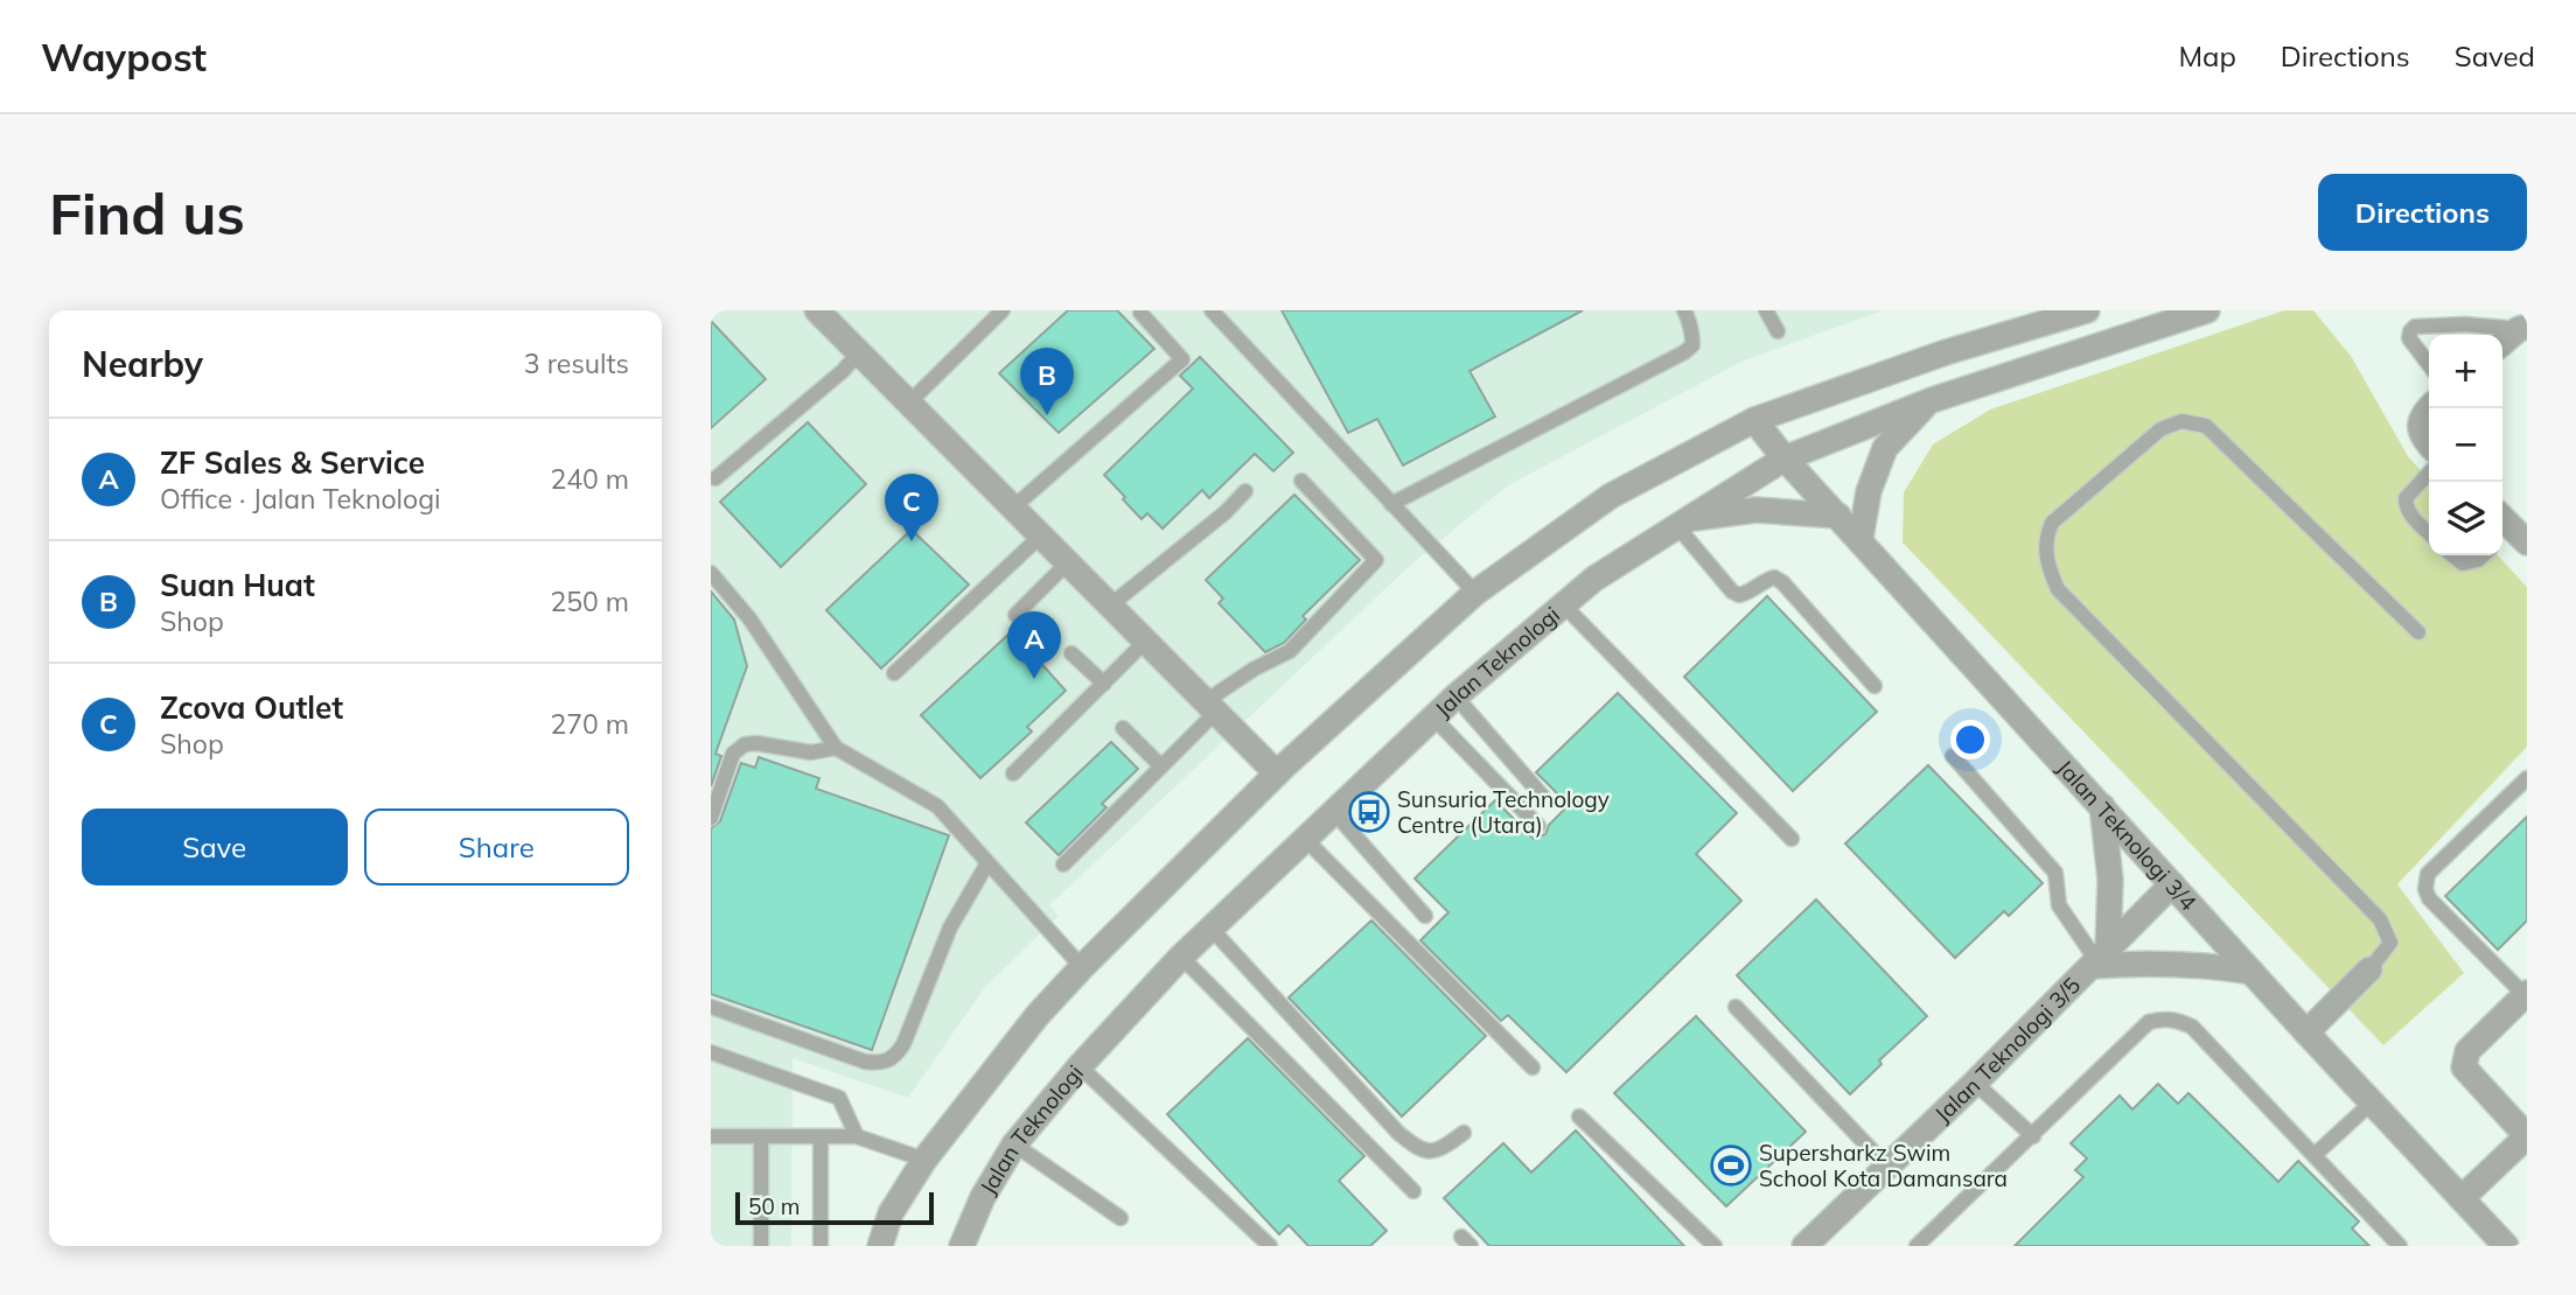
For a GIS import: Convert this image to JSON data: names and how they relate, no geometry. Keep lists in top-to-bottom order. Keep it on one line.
{"streets":{"street":["Jalan Teknologi","Jalan Teknologi 3/4","Jalan Teknologi 3/5"]},"crossings":[["Jalan Teknologi","Jalan Teknologi 3/4"],["Jalan Teknologi 3/4","Jalan Teknologi 3/5"]],"places":{"bus stop":["Sunsuria Technology Centre (Utara)"],"sports":["Supersharkz Swim School Kota Damansara"]},"scale_bar":"50 m","page":{"header":"Waypost","nav":["Map","Directions","Saved"],"buttons":["Directions",["Save","Share"]],"title":"Find us","heading":["Nearby","3 results"],"map_buttons":["+","−"],"pins":["B","C","A"],"list":[{"mark":"A","name":"ZF Sales & Service","note":"Office · Jalan Teknologi","value":"240 m"},{"mark":"B","name":"Suan Huat","note":"Shop","value":"250 m"},{"mark":"C","name":"Zcova Outlet","note":"Shop","value":"270 m"}],"scale":"50 m"}}
